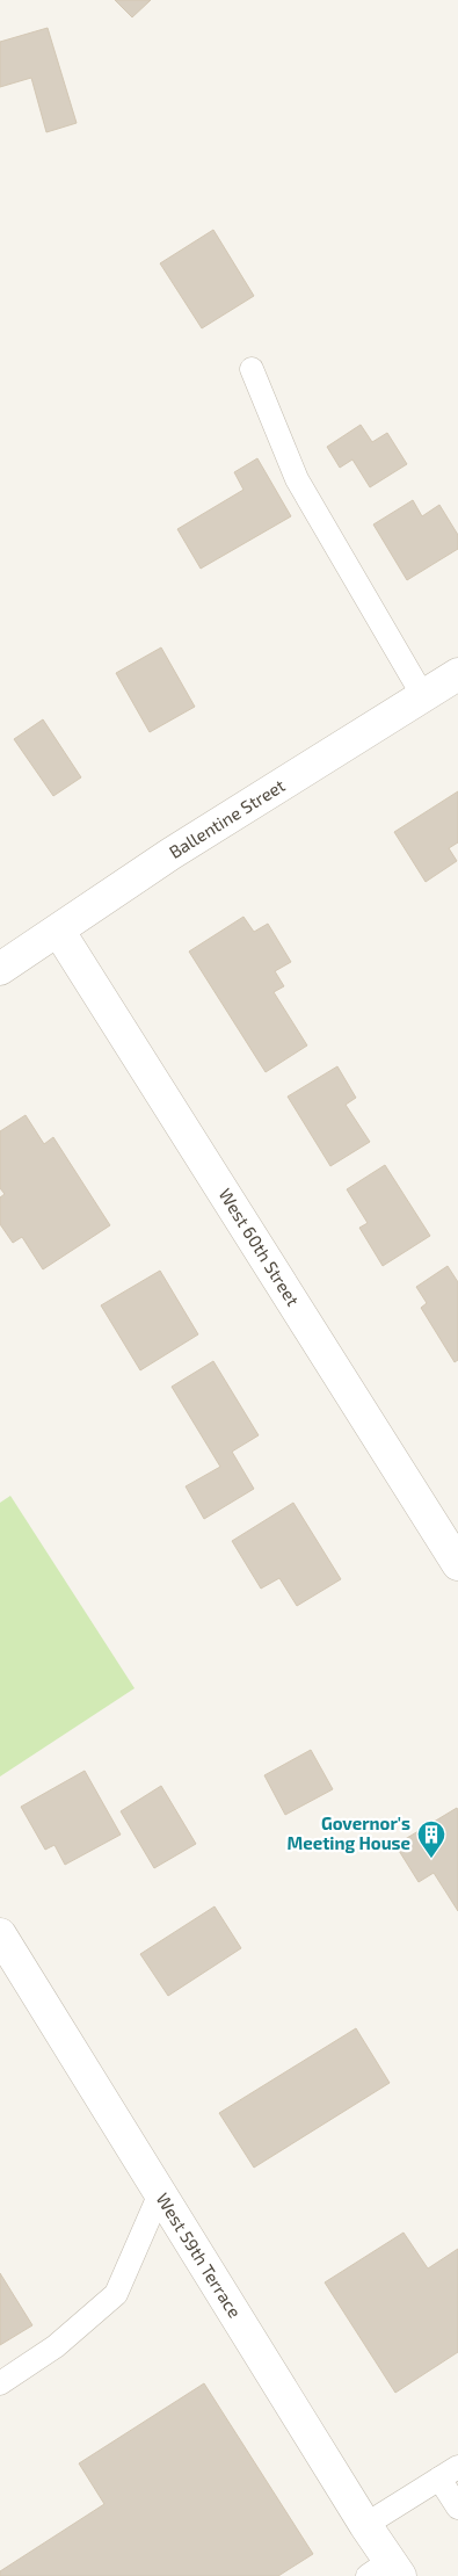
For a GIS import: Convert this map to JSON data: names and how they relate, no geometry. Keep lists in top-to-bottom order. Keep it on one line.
{"streets":{"street":["Ballentine Street","West 60th Street","West 59th Terrace"]},"crossings":[["Ballentine Street","West 60th Street"]],"places":{"building":["Governor's Meeting House"]}}
